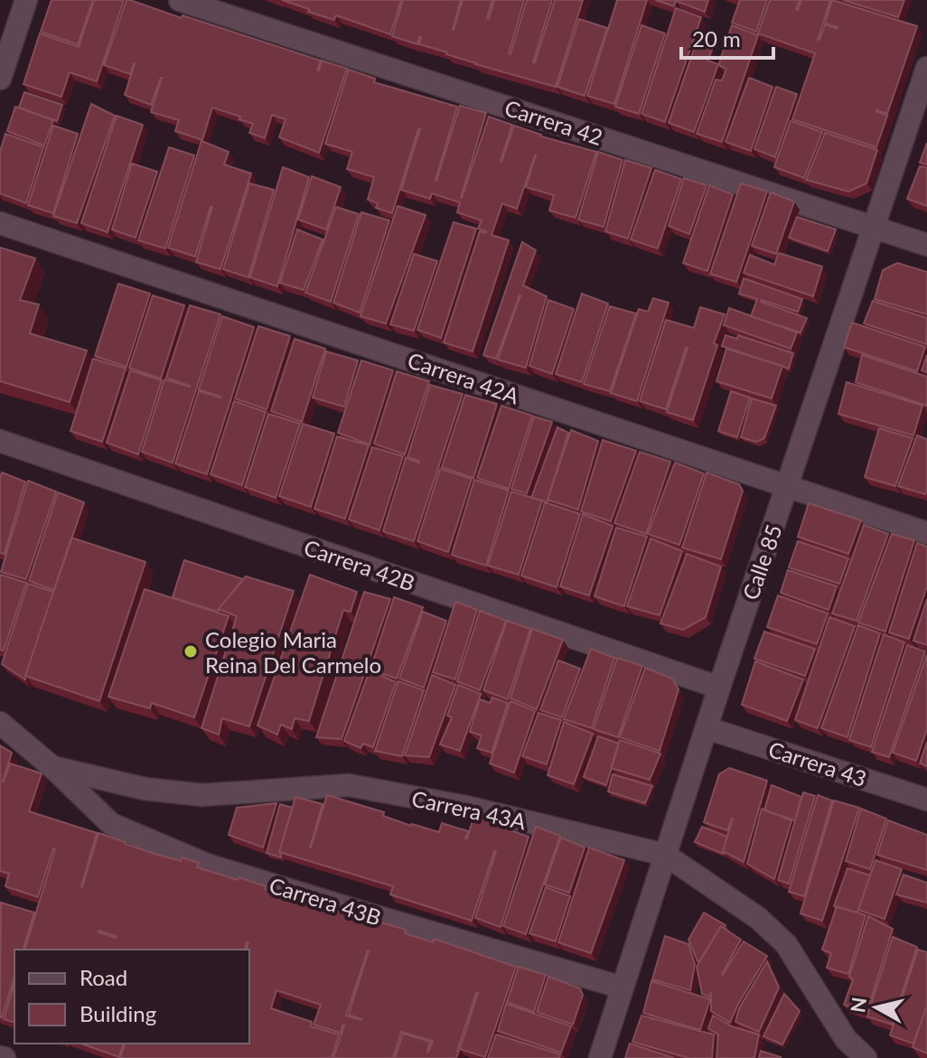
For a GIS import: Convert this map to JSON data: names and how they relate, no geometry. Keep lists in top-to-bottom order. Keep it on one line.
{"streets":{"street":["Carrera 42","Carrera 42A","Calle 85","Carrera 42B","Carrera 43","Carrera 43A","Carrera 43B"]},"crossings":[["Carrera 42","Calle 85"],["Carrera 42A","Calle 85"],["Calle 85","Carrera 42B"],["Calle 85","Carrera 43"],["Calle 85","Carrera 43A"],["Calle 85","Carrera 43B"],["Carrera 43A","Carrera 43B"]],"places":["Colegio Maria Reina Del Carmelo"],"legend":["Road","Building"],"scale_bar":"20 m","north":"left"}
